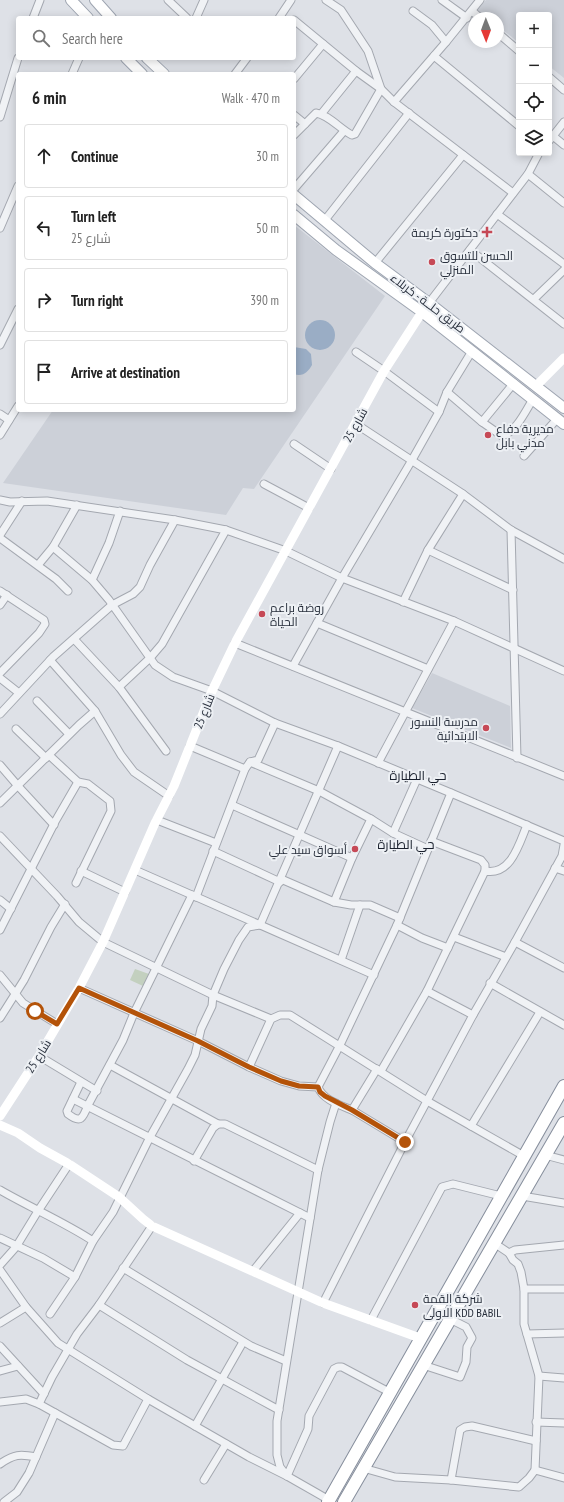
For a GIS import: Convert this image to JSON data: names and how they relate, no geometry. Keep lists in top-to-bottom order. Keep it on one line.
{"streets":{"main road":["طريق حلــة - كربلاء"],"street":["شارع 25"]},"crossings":[["طريق حلــة - كربلاء","شارع 25"]],"districts":["حي الطيارة","حي الطيارة"],"places":{"health":["دكتورة كريمة"],"other":["الحسن للتسوق المنزلي","مديرية دفاع مدني بابل","روضة براعم الحياة","مدرسة النسور الابتدائية","أسواق سيد علي","شركة القمة الاولى KDD BABIL"]},"north":"bottom","page":{"map_buttons":["+","−"],"search":"Search here","heading":["6 min","Walk · 470 m"],"list":[["Continue","30 m"],["Turn left","شارع 25","50 m"],["Turn right","390 m"],"Arrive at destination"]}}
